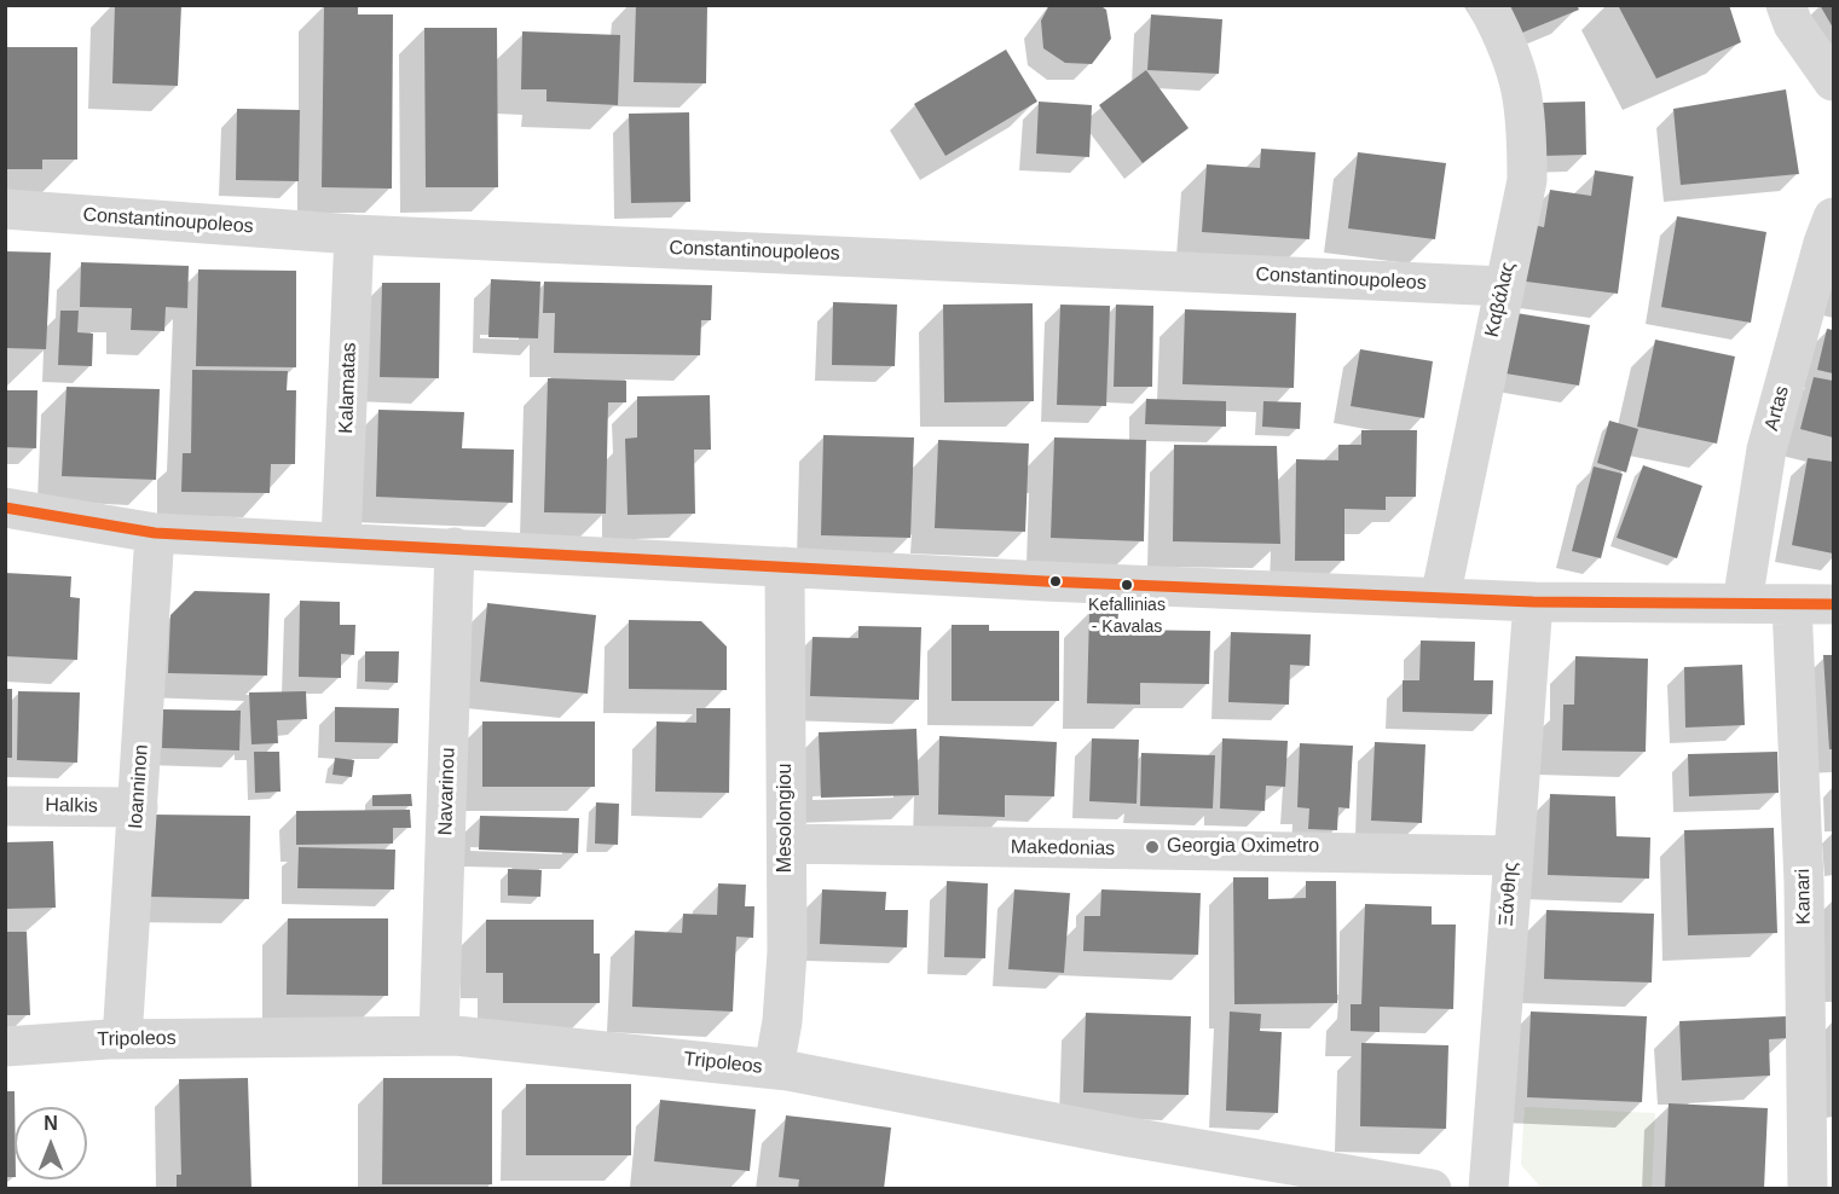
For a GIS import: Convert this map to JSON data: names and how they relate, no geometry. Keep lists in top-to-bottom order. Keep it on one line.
{"streets":{"street":["Constantinoupoleos","Καβάλας","Kalamatas","Artas","Ioanninon","Navarinou","Halkis","Mesolongiou","Makedonias","Ξάνθης","Kanari","Tripoleos"]},"crossings":[["Constantinoupoleos","Καβάλας"],["Constantinoupoleos","Kalamatas"],["Ioanninon","Halkis"],["Ioanninon","Tripoleos"],["Navarinou","Tripoleos"],["Mesolongiou","Makedonias"],["Mesolongiou","Tripoleos"],["Makedonias","Ξάνθης"]],"places":["Kefallinias - Kavalas","Georgia Oximetro"],"north":"top"}
